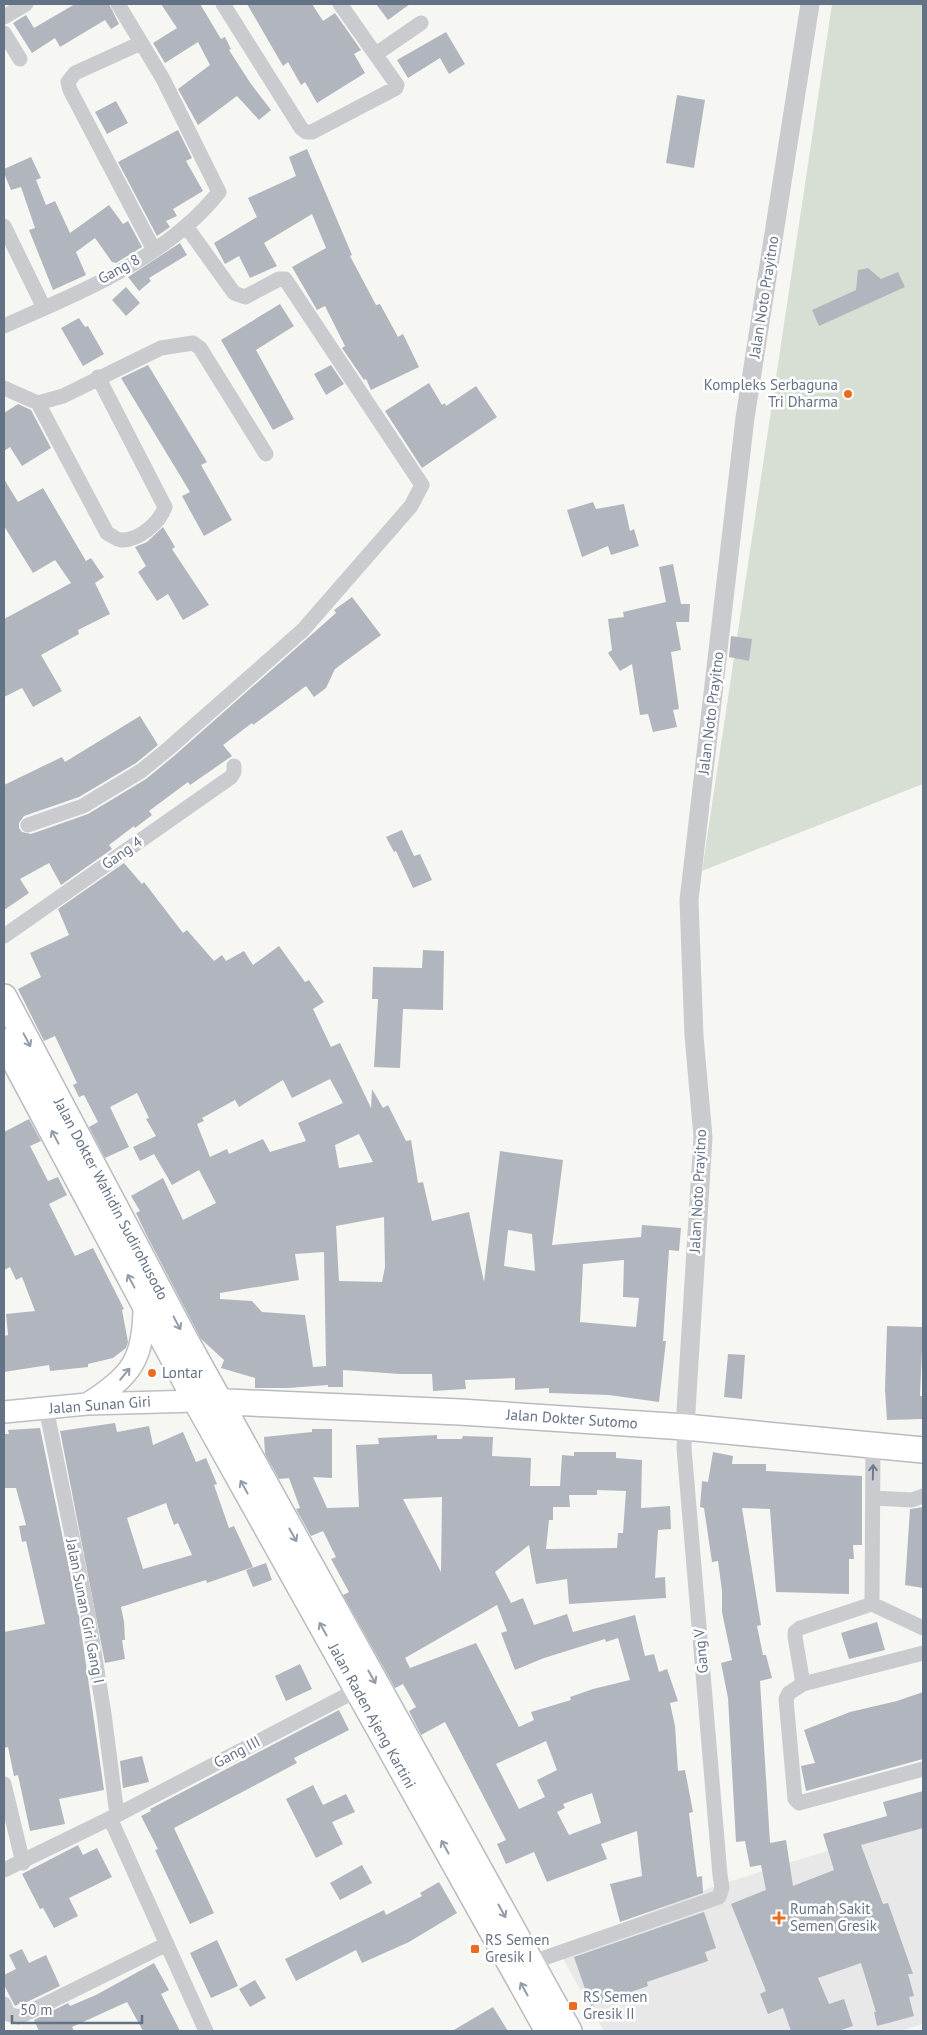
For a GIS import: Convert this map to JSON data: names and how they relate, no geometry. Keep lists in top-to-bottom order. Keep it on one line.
{"streets":{"highway":["Jalan Dokter Wahidin Sudirohusodo","Jalan Dokter Sutomo","Jalan Raden Ajeng Kartini"],"main road":["Jalan Sunan Giri"],"street":["Gang 8","Jalan Noto Prayitno","Gang 4","Jalan Sunan Giri Gang I","Gang V","Gang III"]},"crossings":[["Jalan Noto Prayitno","Jalan Dokter Sutomo"],["Jalan Noto Prayitno","Gang V"],["Jalan Dokter Wahidin Sudirohusodo","Jalan Sunan Giri"],["Jalan Dokter Wahidin Sudirohusodo","Jalan Dokter Sutomo"],["Jalan Dokter Wahidin Sudirohusodo","Jalan Raden Ajeng Kartini"],["Jalan Sunan Giri","Jalan Dokter Sutomo"],["Jalan Sunan Giri","Jalan Sunan Giri Gang I"],["Jalan Sunan Giri","Jalan Raden Ajeng Kartini"],["Jalan Dokter Sutomo","Gang V"],["Jalan Dokter Sutomo","Jalan Raden Ajeng Kartini"],["Jalan Sunan Giri Gang I","Gang III"],["Gang V","Jalan Raden Ajeng Kartini"],["Jalan Raden Ajeng Kartini","Gang III"]],"places":{"other":["Kompleks Serbaguna Tri Dharma","Lontar"],"health":["Rumah Sakit Semen Gresik"],"transit":["RS Semen Gresik I","RS Semen Gresik II"]},"scale_bar":"50 m"}
